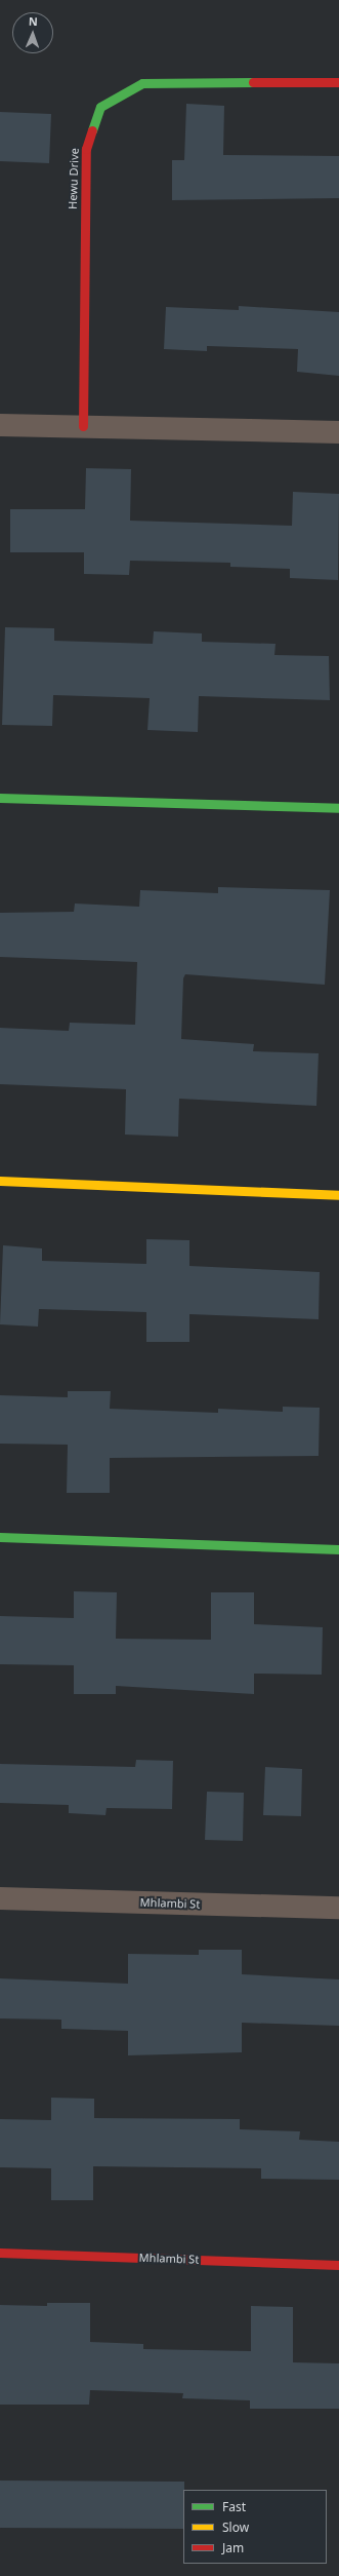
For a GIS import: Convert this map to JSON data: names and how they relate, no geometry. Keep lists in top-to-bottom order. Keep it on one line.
{"streets":{"street":["Hewu Drive","Mhlambi St"]},"legend":["Fast","Slow","Jam"],"north":"top"}
